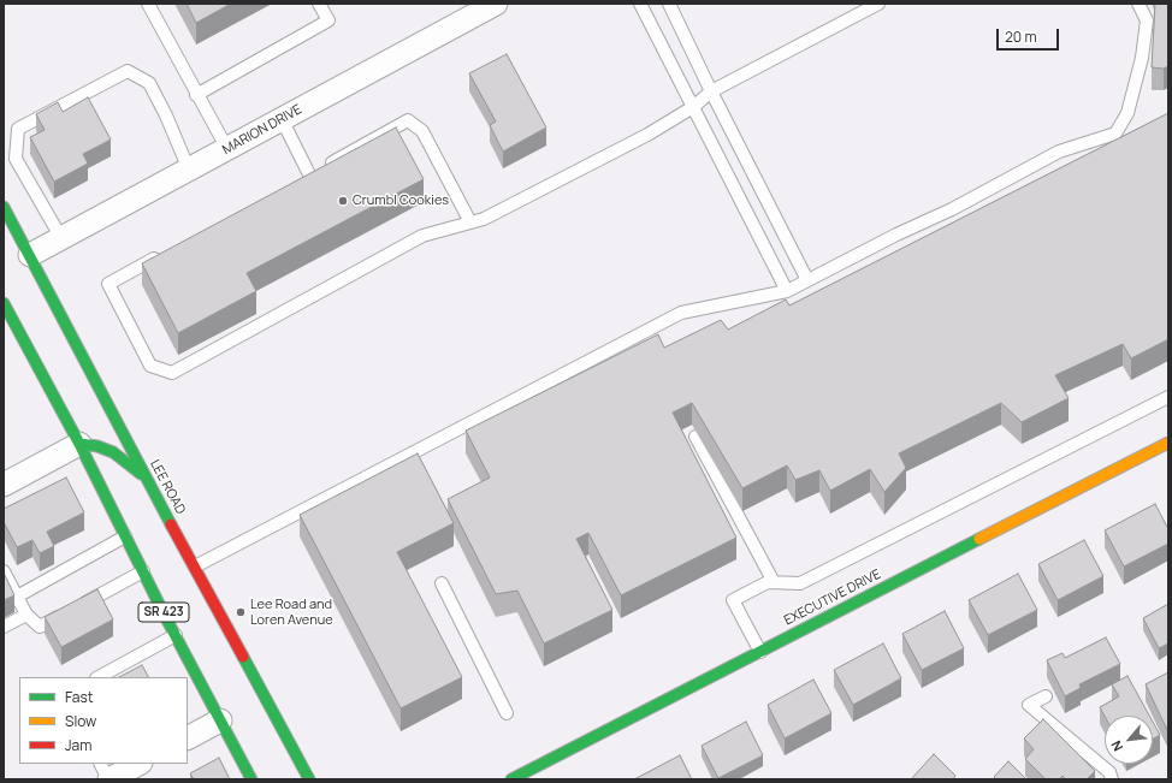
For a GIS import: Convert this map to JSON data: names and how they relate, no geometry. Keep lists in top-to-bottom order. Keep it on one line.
{"streets":{"main road":["LEE ROAD","EXECUTIVE DRIVE","SR 423"],"street":["MARION DRIVE"]},"crossings":[["MARION DRIVE","LEE ROAD"]],"places":["Crumbl Cookies","Lee Road and Loren Avenue"],"legend":["Fast","Slow","Jam"],"scale_bar":"20 m","north":"bottom left"}
